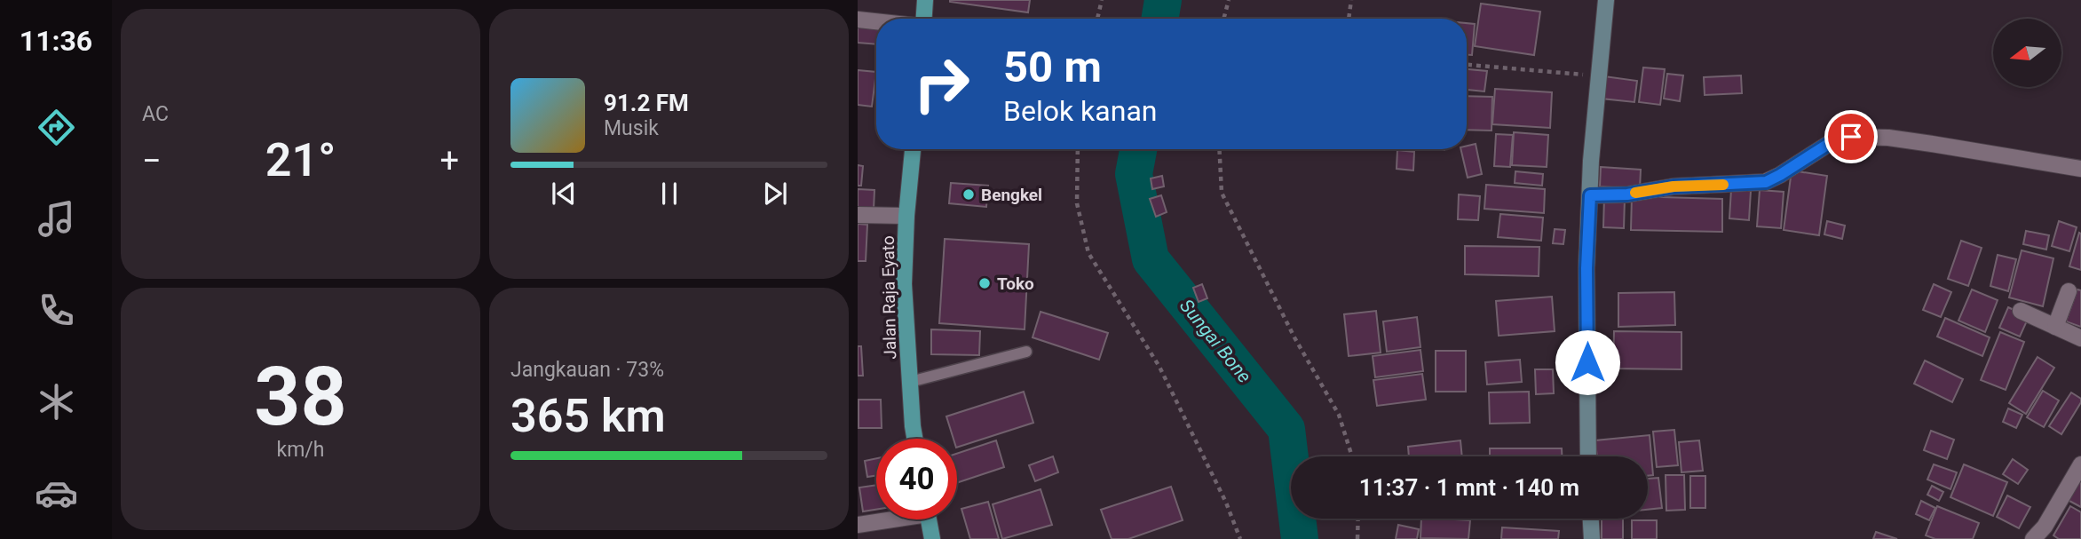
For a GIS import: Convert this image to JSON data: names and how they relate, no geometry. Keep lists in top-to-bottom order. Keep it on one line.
{"streets":{"main road":["Jalan Raja Eyato"]},"water":["Sungai Bone"],"places":["Bengkel","Toko"],"north":"left","page":{"tabs":"11:36","tile":["AC",["38","km/h"],["Jangkauan · 73%","365 km"]],"turn":["50 m","Belok kanan"],"song":["91.2 FM","Musik"],"heat":["−","21°","+"],"limit":"40","trip":"11:37 · 1 mnt · 140 m"}}
